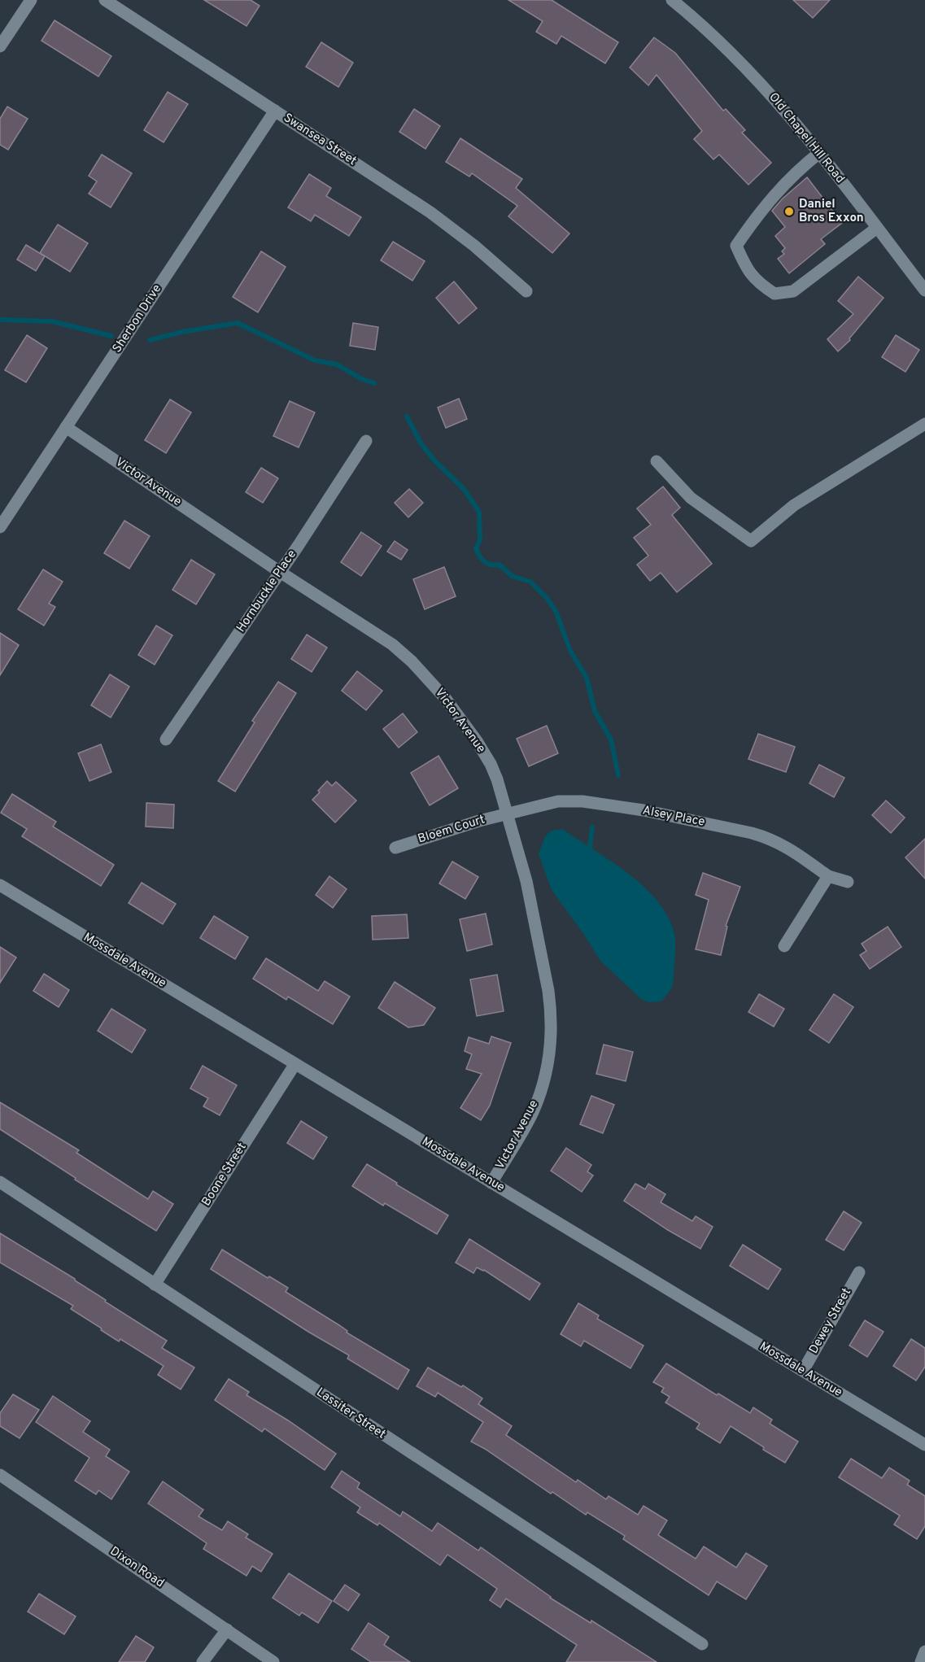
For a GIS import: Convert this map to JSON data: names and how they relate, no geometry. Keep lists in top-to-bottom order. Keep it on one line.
{"streets":{"street":["Old Chapel Hill Road","Swansea Street","Sherbon Drive","Victor Avenue","Hornbuckle Place","Alsey Place","Bloem Court","Mossdale Avenue","Boone Street","Dewey Street","Lassiter Street","Dixon Road"]},"crossings":[["Swansea Street","Sherbon Drive"],["Sherbon Drive","Victor Avenue"],["Victor Avenue","Hornbuckle Place"],["Victor Avenue","Alsey Place"],["Victor Avenue","Bloem Court"],["Victor Avenue","Mossdale Avenue"],["Alsey Place","Bloem Court"],["Mossdale Avenue","Boone Street"],["Mossdale Avenue","Dewey Street"],["Boone Street","Lassiter Street"]],"places":["Daniel Bros Exxon"]}
